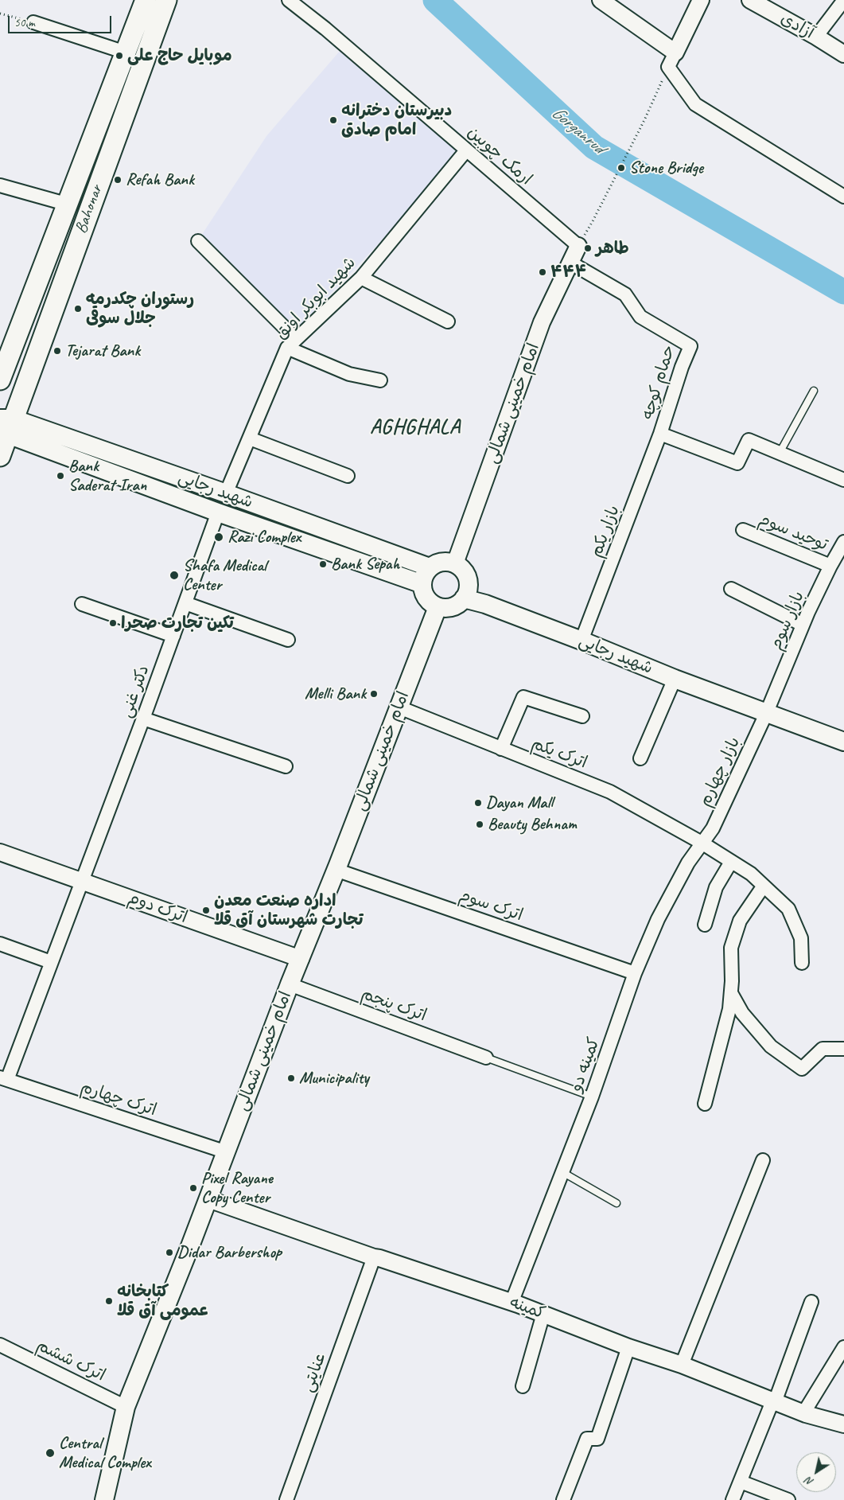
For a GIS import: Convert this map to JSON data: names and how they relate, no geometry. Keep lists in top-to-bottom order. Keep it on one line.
{"streets":{"main road":["Bahonar","امام خمینی شمالی","شهید رجایی"],"street":["آزادی","ارمک چوبین","شهید ابوبکر اونق","حمام کوچه","بازار یکم","توحید سوم","بازار سوم","دکتر غنی","اترک یکم","بازار چهارم","اترک سوم","اترک دوم","اترک پنجم","کمینه دو","اترک چهارم","کمینه","اترک ششم","عنایتی"]},"crossings":[["ارمک چوبین","شهید ابوبکر اونق"],["ارمک چوبین","امام خمینی شمالی"],["Bahonar","شهید رجایی"],["شهید ابوبکر اونق","شهید رجایی"],["حمام کوچه","امام خمینی شمالی"],["حمام کوچه","بازار یکم"],["امام خمینی شمالی","شهید رجایی"],["امام خمینی شمالی","اترک یکم"],["امام خمینی شمالی","اترک سوم"],["امام خمینی شمالی","اترک دوم"],["امام خمینی شمالی","اترک پنجم"],["امام خمینی شمالی","اترک چهارم"],["امام خمینی شمالی","کمینه"],["امام خمینی شمالی","اترک ششم"],["شهید رجایی","بازار یکم"],["شهید رجایی","بازار سوم"],["شهید رجایی","دکتر غنی"],["شهید رجایی","بازار چهارم"],["توحید سوم","بازار سوم"],["بازار سوم","بازار چهارم"],["دکتر غنی","اترک دوم"],["دکتر غنی","اترک چهارم"],["اترک یکم","بازار چهارم"],["اترک یکم","کمینه دو"],["بازار چهارم","کمینه دو"],["اترک سوم","کمینه دو"],["کمینه دو","کمینه"],["کمینه","عنایتی"]],"districts":["AGHGHALA"],"water":["Gorganrud"],"places":["موبایل حاج علی","دبیرستان دخترانه امام صادق","Stone Bridge","Refah Bank","طاهر","۴۴۴","رستوران چکدرمه جلال سوقی","Tejarat Bank","Bank Saderat Iran","Razi Complex","Bank Sepah","Shafa Medical Center","تکین تجارت صحرا","Melli Bank","Dayan Mall","Beauty Behnam","اداره صنعت معدن تجارت شهرستان آق قلا","Municipality","Pixel Rayane Copy Center","Didar Barbershop","کتابخانه عمومی آق قلا","Central Medical Complex"],"scale_bar":"50 m","north":"bottom left"}
